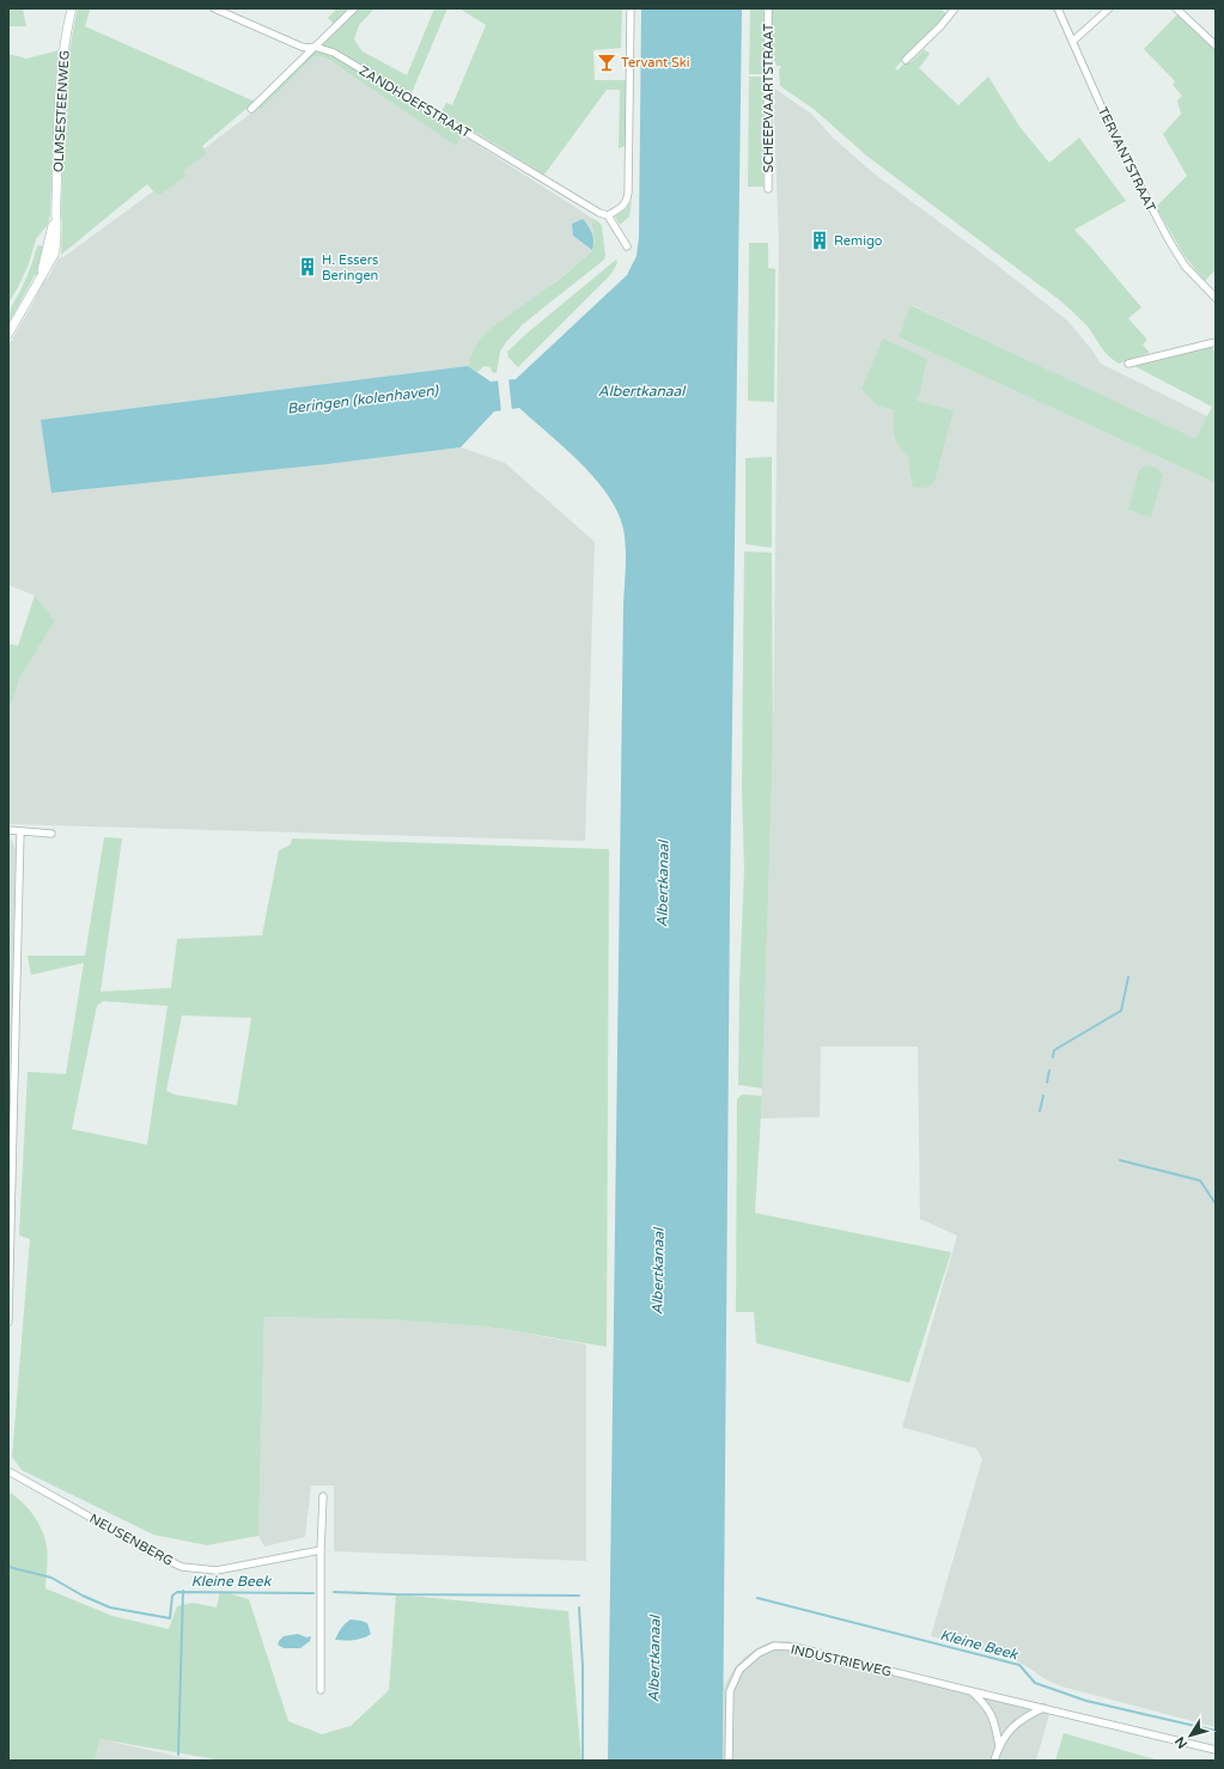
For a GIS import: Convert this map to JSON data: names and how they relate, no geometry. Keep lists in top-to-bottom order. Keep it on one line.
{"streets":{"street":["SCHEEPVAARTSTRAAT","ZANDHOEFSTRAAT","OLMSESTEENWEG","TERVANTSTRAAT","NEUSENBERG","INDUSTRIEWEG"]},"water":["Albertkanaal","Beringen (kolenhaven)","Kleine Beek"],"places":{"bar":["Tervant Ski"],"building":["Remigo","H. Essers Beringen"]},"north":"bottom left"}
